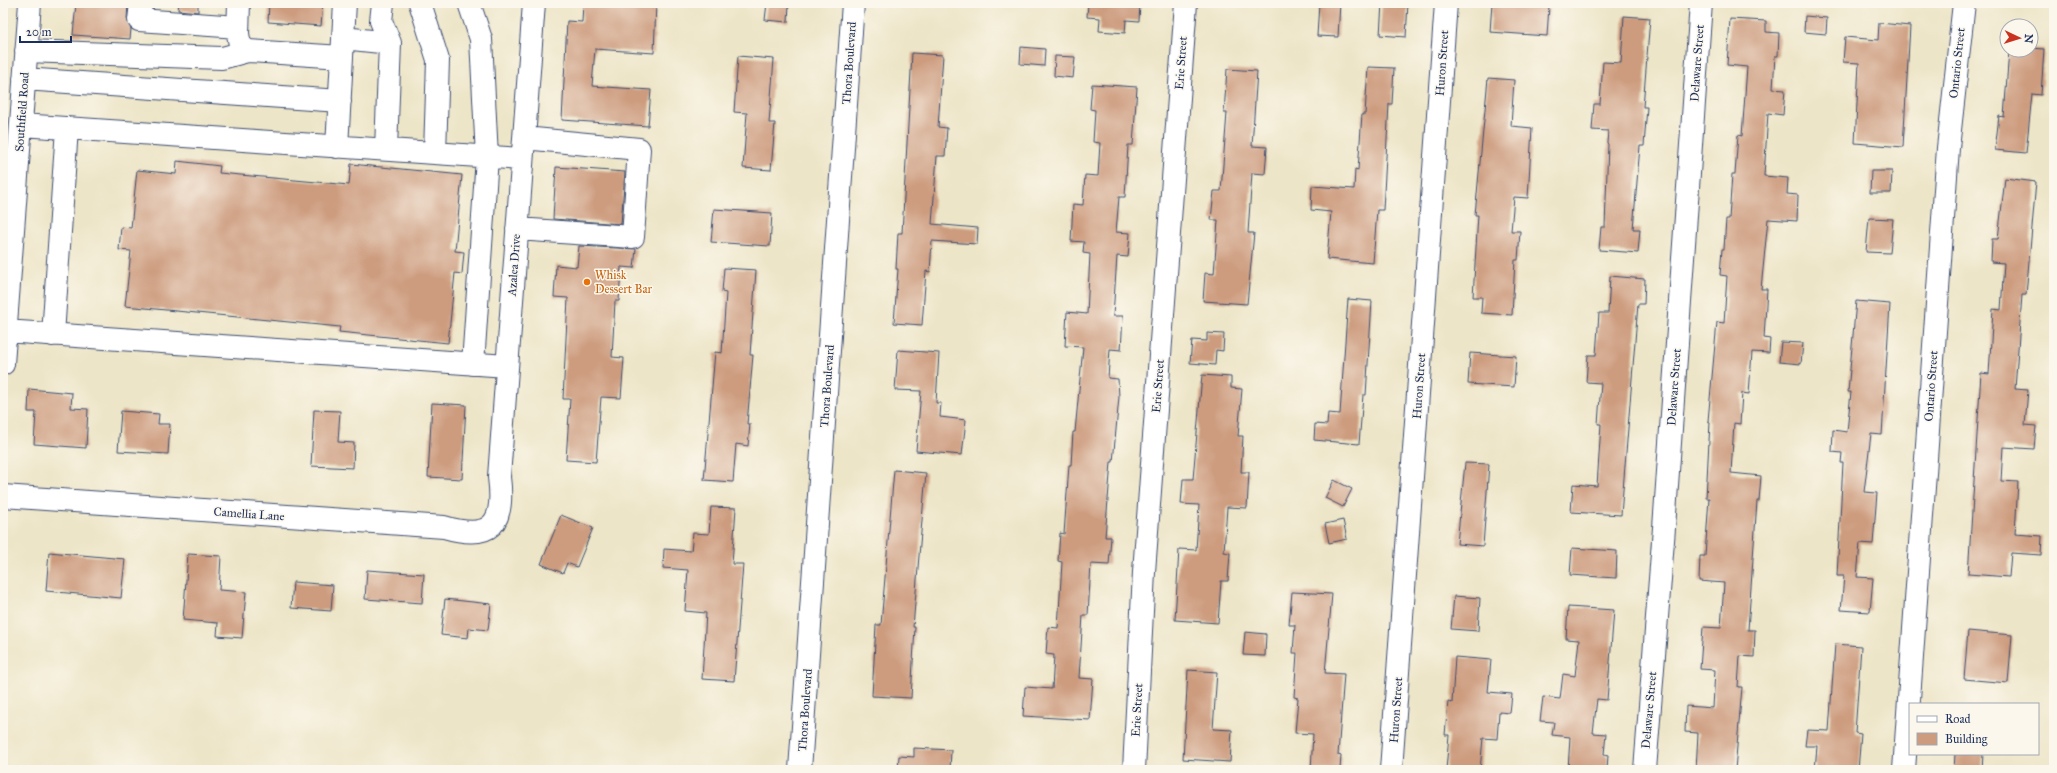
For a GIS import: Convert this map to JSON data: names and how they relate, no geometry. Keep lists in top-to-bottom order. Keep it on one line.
{"streets":{"street":["Thora Boulevard","Erie Street","Huron Street","Delaware Street","Ontario Street","Southfield Road","Azalea Drive","Camellia Lane"]},"crossings":[["Azalea Drive","Camellia Lane"]],"places":["Whisk Dessert Bar"],"legend":["Road","Building"],"scale_bar":"20 m","north":"right"}
